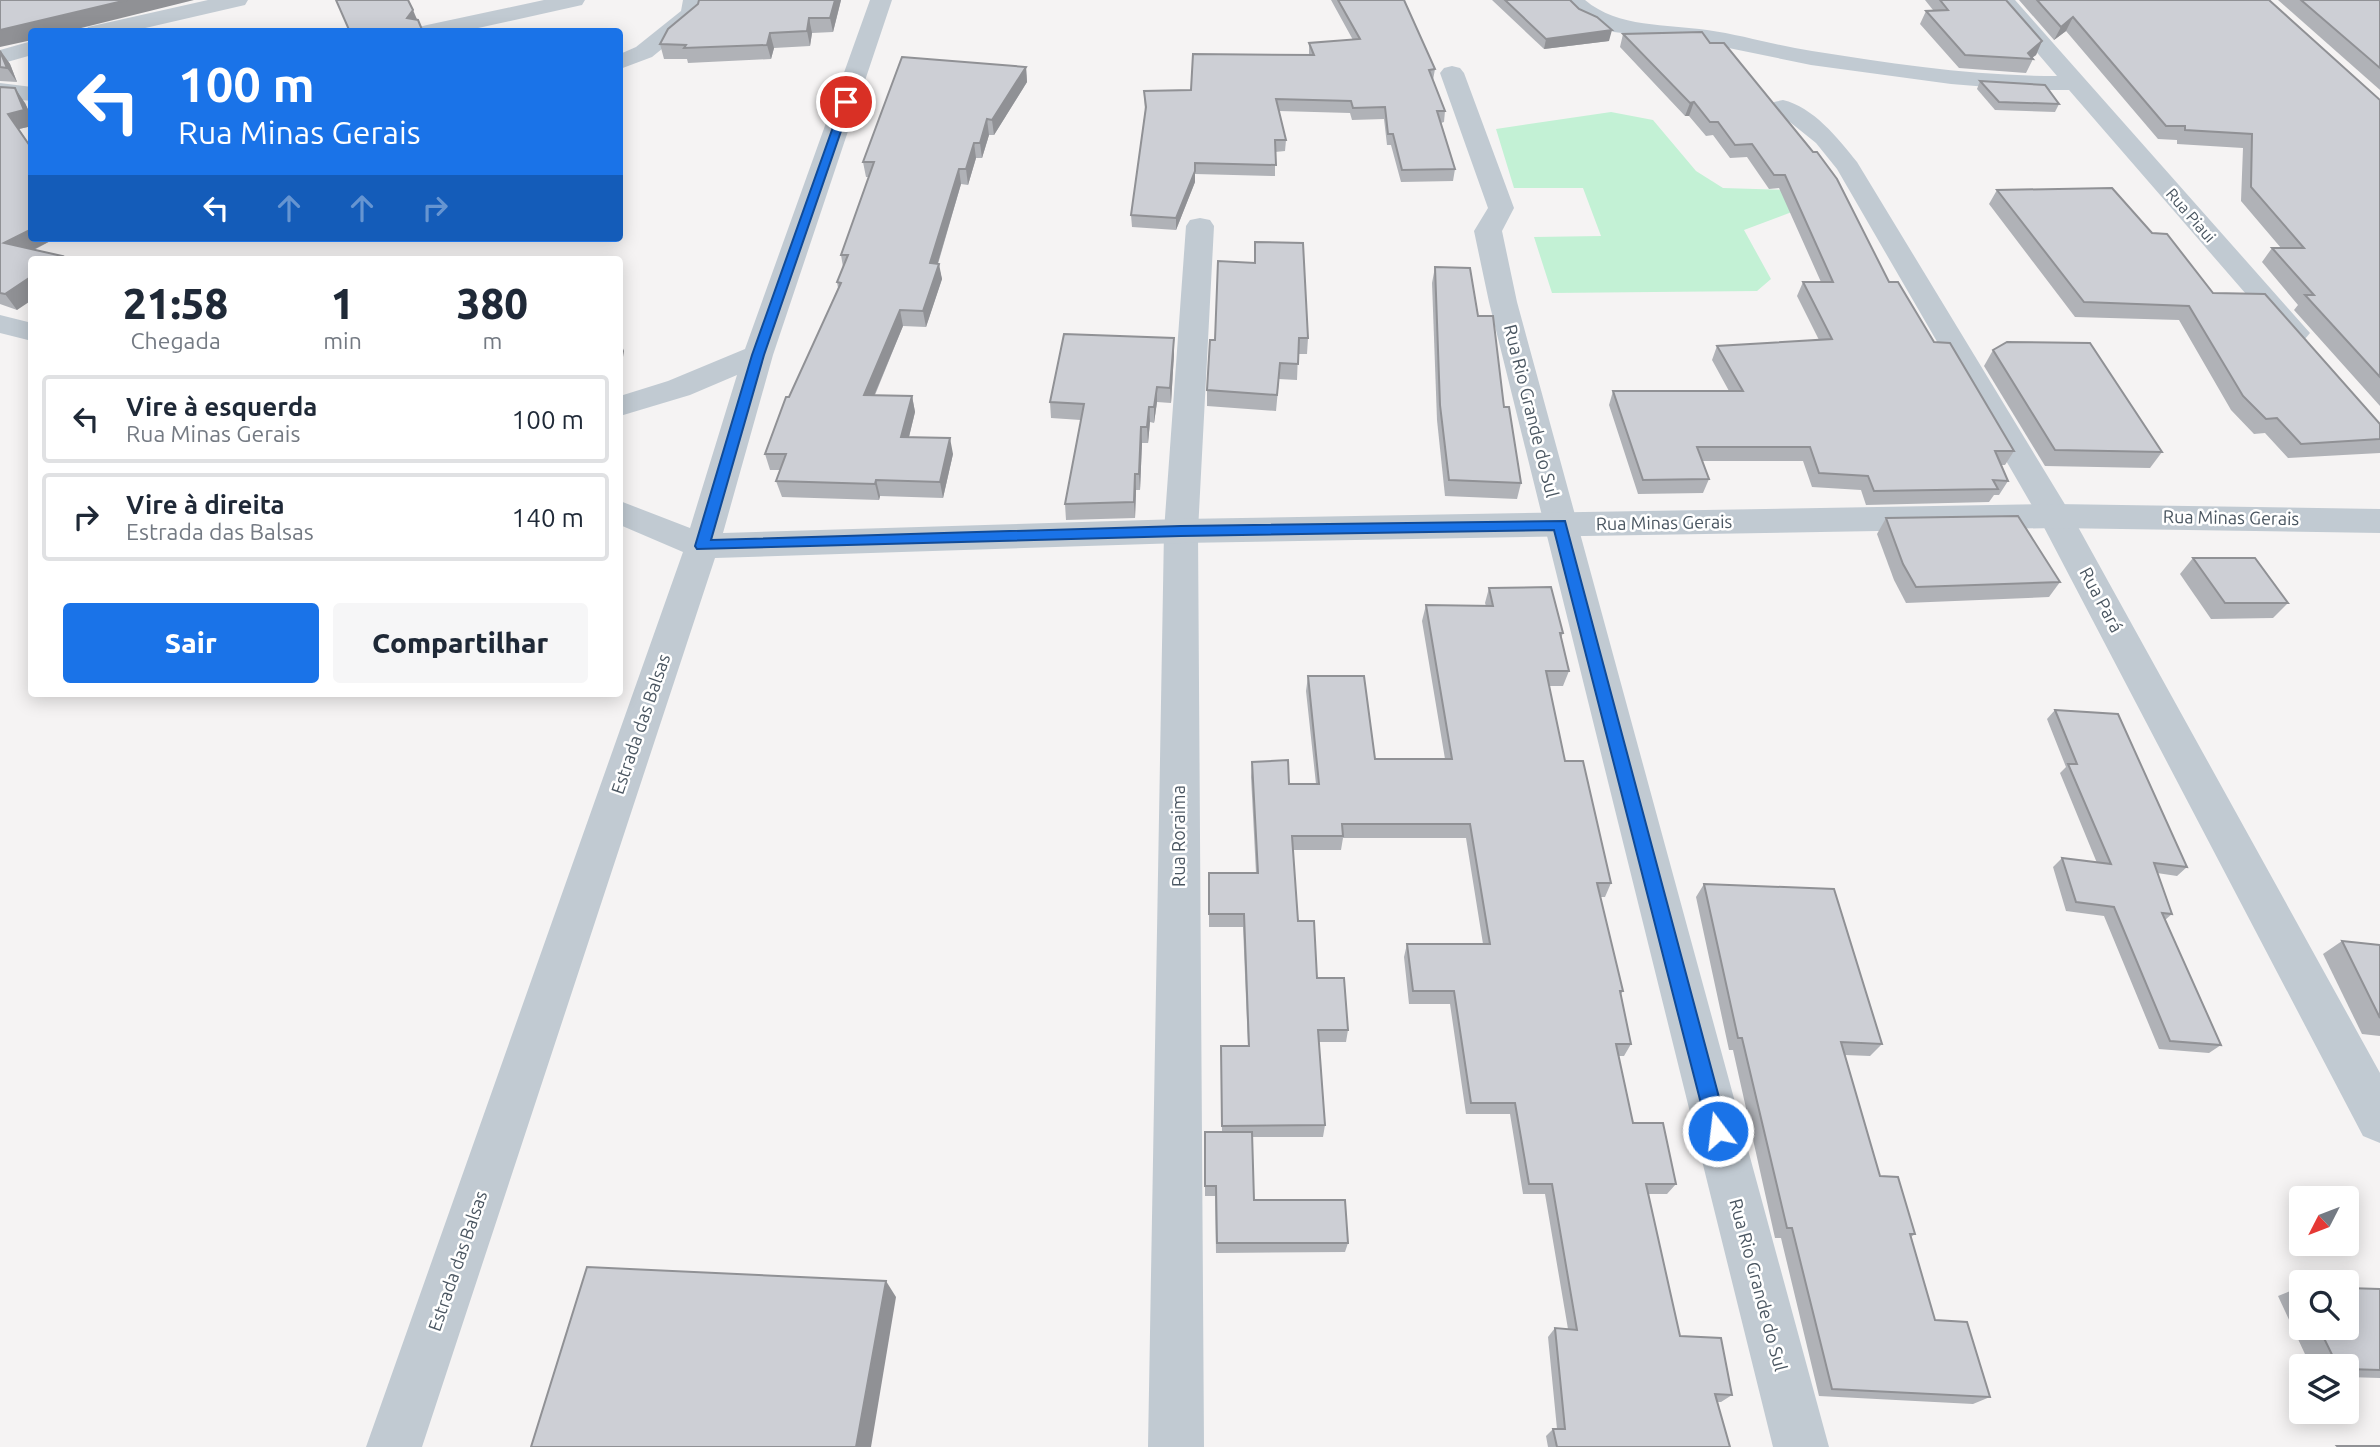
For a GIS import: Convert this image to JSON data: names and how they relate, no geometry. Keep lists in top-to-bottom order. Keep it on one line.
{"streets":{"street":["Rua Piaui","Rua Rio Grande do Sul","Rua Minas Gerais","Rua Pará","Estrada das Balsas","Rua Roraima"]},"crossings":[["Rua Rio Grande do Sul","Rua Minas Gerais"],["Rua Minas Gerais","Rua Pará"],["Rua Minas Gerais","Estrada das Balsas"],["Rua Minas Gerais","Rua Roraima"]],"north":"bottom left","page":{"turn":["100 m","Rua Minas Gerais"],"eta":["21:58","Chegada","1","min","380","m"],"list":[{"name":"Vire à esquerda","note":"Rua Minas Gerais","value":"100 m"},{"name":"Vire à direita","note":"Estrada das Balsas","value":"140 m"}],"buttons":["Sair","Compartilhar"]}}
